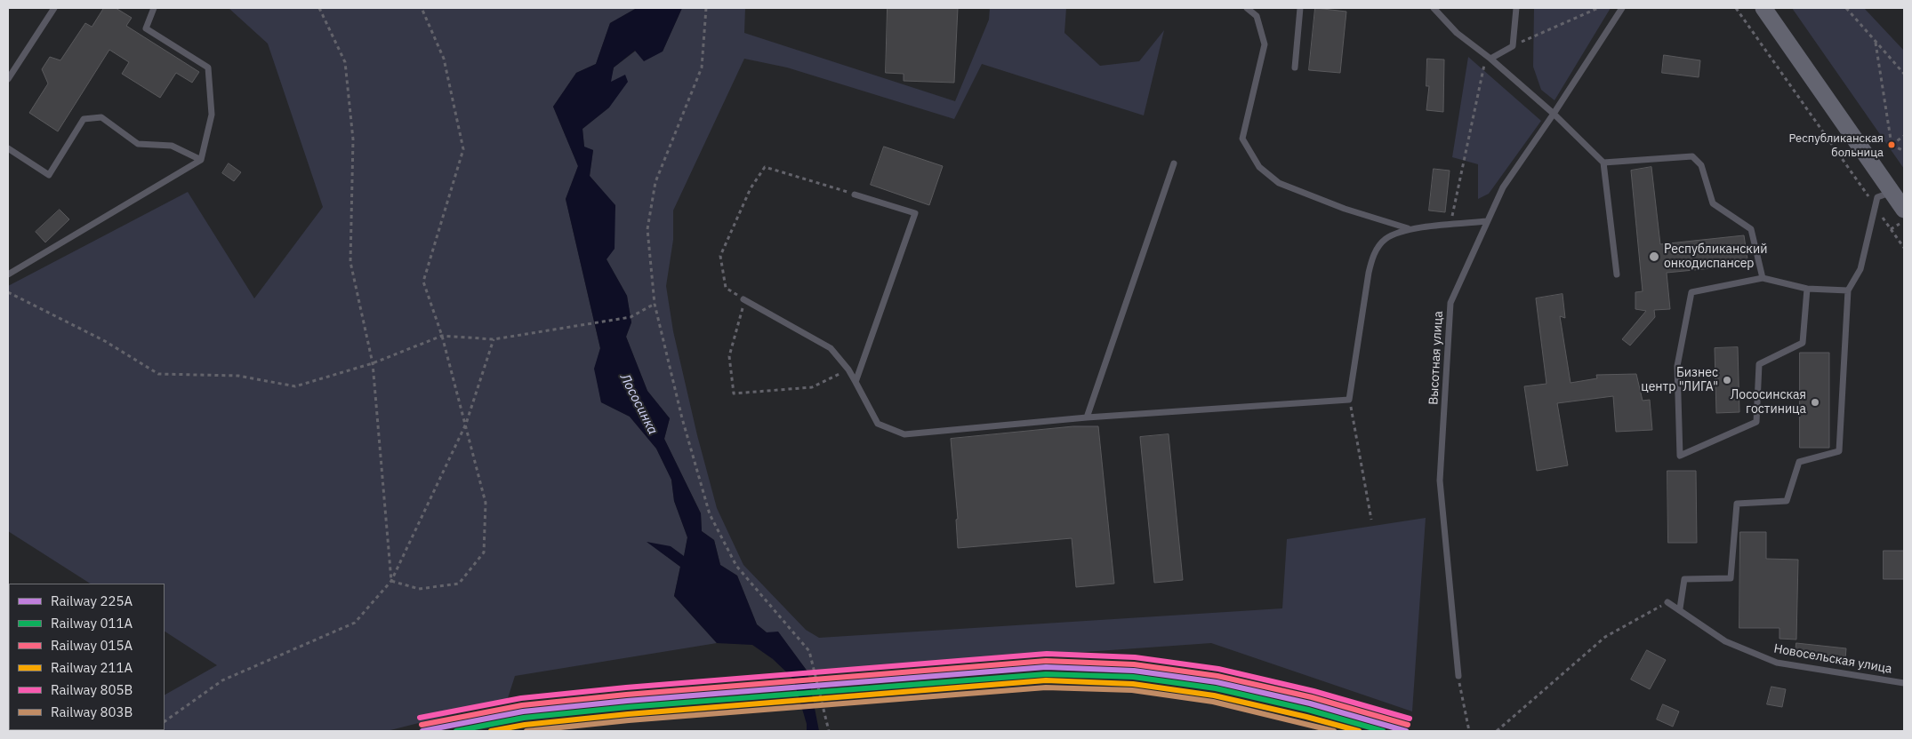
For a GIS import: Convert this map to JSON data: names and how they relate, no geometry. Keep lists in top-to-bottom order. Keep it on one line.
{"streets":{"lane":["Высотная улица","Новосельская улица"]},"water":["Лососинка"],"places":["Республиканская больница","Республиканский онкодиспансер","Бизнес центр \"ЛИГА\"","Лососинская гостиница"],"lines":["rail line 805В","rail line 015А","rail line 225А","rail line 011А","rail line 211А","rail line 803В"],"legend":["Railway 225А","Railway 011А","Railway 015А","Railway 211А","Railway 805В","Railway 803В"]}
